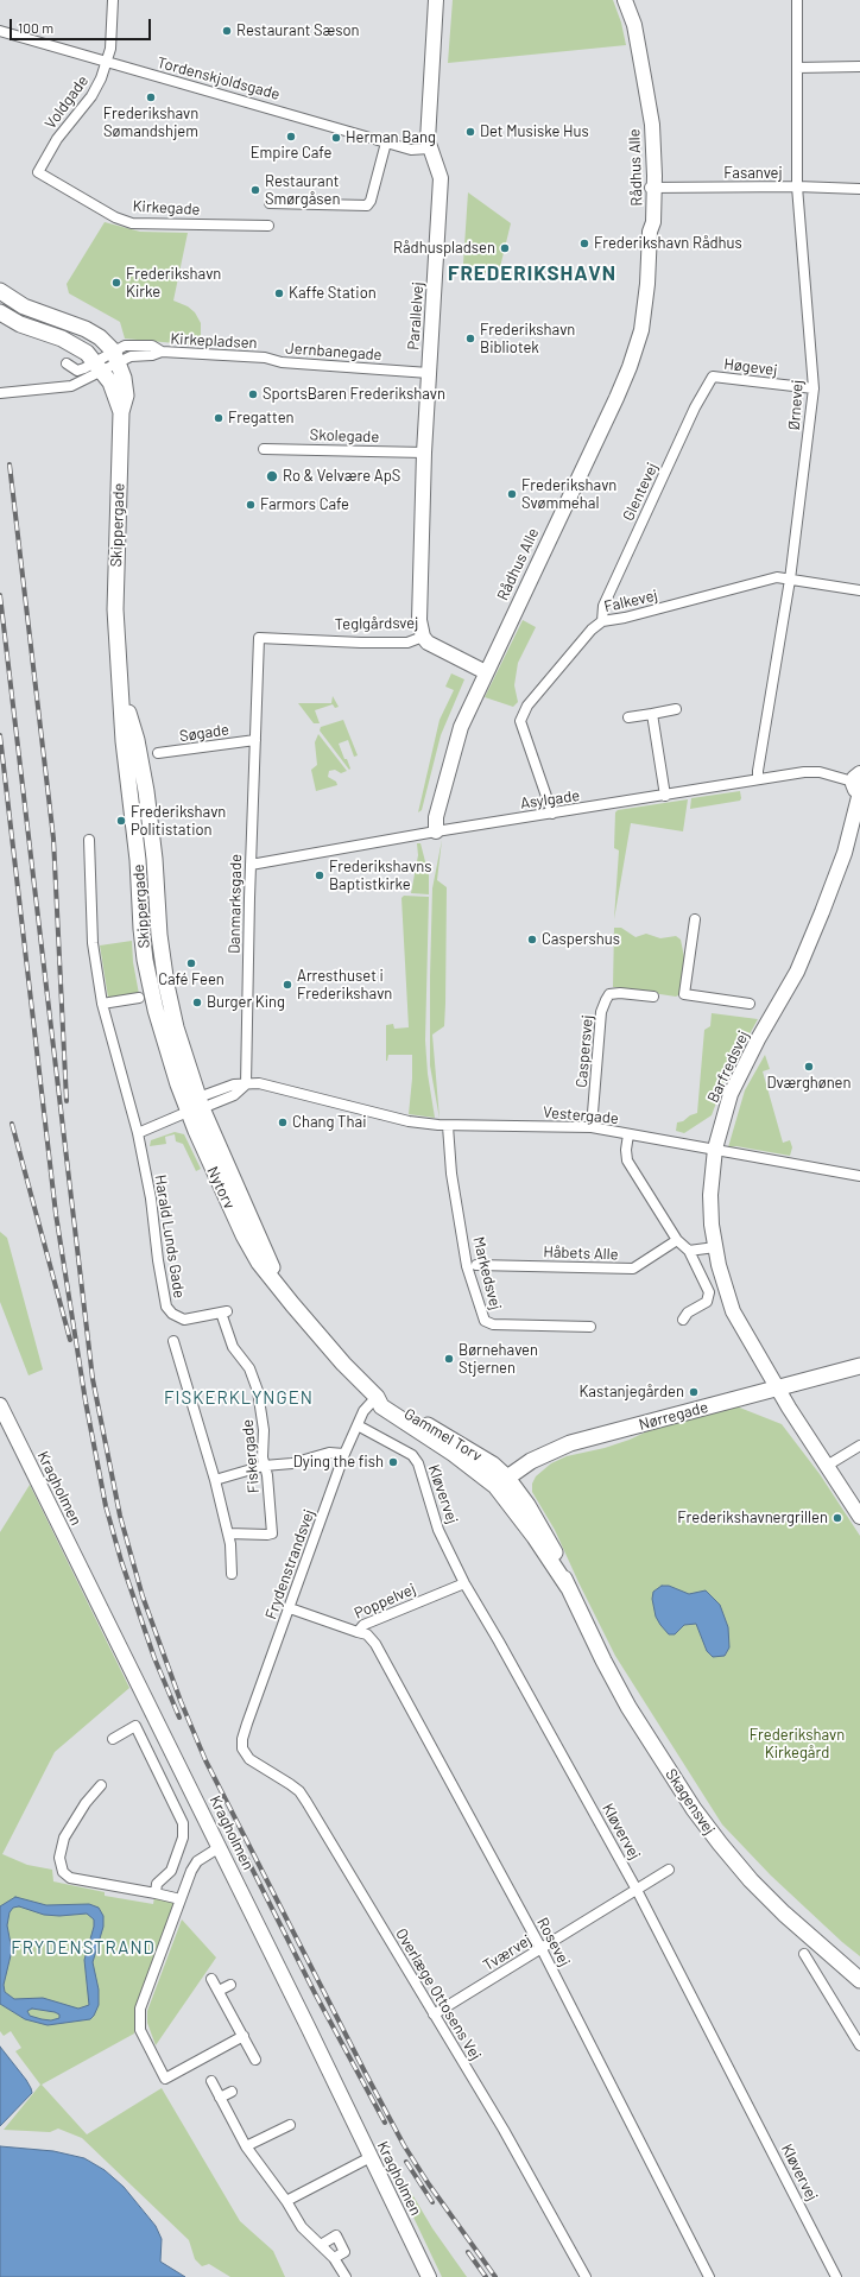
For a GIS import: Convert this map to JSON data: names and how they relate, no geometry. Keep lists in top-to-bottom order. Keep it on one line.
{"streets":{"main road":["Skippergade","Nytorv","Nørregade","Gammel Torv","Skagensvej"],"street":["Tordenskjoldsgade","Voldgade","Rådhus Alle","Fasanvej","Kirkegade","Parallelvej","Kirkepladsen","Jernbanegade","Høgevej","Ørnevej","Skolegade","Glentevej","Falkevej","Teglgårdsvej","Søgade","Asylgade","Danmarksgade","Caspersvej","Barfredsvej","Vestergade","Harald Lunds Gade","Håbets Alle","Markedsvej","Fiskergade","Kragholmen","Kløvervej","Frydenstrandsvej","Poppelvej","Rosevej","Tværvej","Overlæge Ottosens Vej"]},"crossings":[["Tordenskjoldsgade","Voldgade"],["Tordenskjoldsgade","Parallelvej"],["Voldgade","Kirkegade"],["Rådhus Alle","Fasanvej"],["Rådhus Alle","Teglgårdsvej"],["Rådhus Alle","Asylgade"],["Fasanvej","Ørnevej"],["Parallelvej","Jernbanegade"],["Parallelvej","Skolegade"],["Parallelvej","Teglgårdsvej"],["Kirkepladsen","Jernbanegade"],["Kirkepladsen","Skippergade"],["Høgevej","Ørnevej"],["Høgevej","Glentevej"],["Ørnevej","Falkevej"],["Ørnevej","Asylgade"],["Glentevej","Falkevej"],["Skippergade","Nytorv"],["Falkevej","Asylgade"],["Teglgårdsvej","Danmarksgade"],["Søgade","Danmarksgade"],["Asylgade","Danmarksgade"],["Asylgade","Barfredsvej"],["Danmarksgade","Vestergade"],["Caspersvej","Vestergade"],["Barfredsvej","Vestergade"],["Barfredsvej","Nørregade"],["Vestergade","Markedsvej"],["Nytorv","Gammel Torv"],["Harald Lunds Gade","Fiskergade"],["Nørregade","Gammel Torv"],["Nørregade","Skagensvej"],["Gammel Torv","Frydenstrandsvej"],["Gammel Torv","Skagensvej"],["Kløvervej","Frydenstrandsvej"],["Kløvervej","Poppelvej"],["Kløvervej","Tværvej"],["Frydenstrandsvej","Poppelvej"],["Frydenstrandsvej","Overlæge Ottosens Vej"],["Poppelvej","Rosevej"],["Rosevej","Tværvej"],["Tværvej","Overlæge Ottosens Vej"]],"districts":["FREDERIKSHAVN","FISKERKLYNGEN","FRYDENSTRAND"],"parks":["Frederikshavn Kirkegård"],"places":["Restaurant Sæson","Frederikshavn Sømandshjem","Det Musiske Hus","Empire Cafe","Herman Bang","Restaurant Smørgåsen","Frederikshavn Rådhus","Rådhuspladsen","Frederikshavn Kirke","Kaffe Station","Frederikshavn Bibliotek","SportsBaren Frederikshavn","Fregatten","Ro & Velvære ApS","Frederikshavn Svømmehal","Farmors Cafe","Frederikshavn Politistation","Frederikshavns Baptistkirke","Caspershus","Café Feen","Arresthuset i Frederikshavn","Burger King","Dværghønen","Chang Thai","Børnehaven Stjernen","Kastanjegården","Dying the fish","Frederikshavnergrillen"],"scale_bar":"100 m"}
